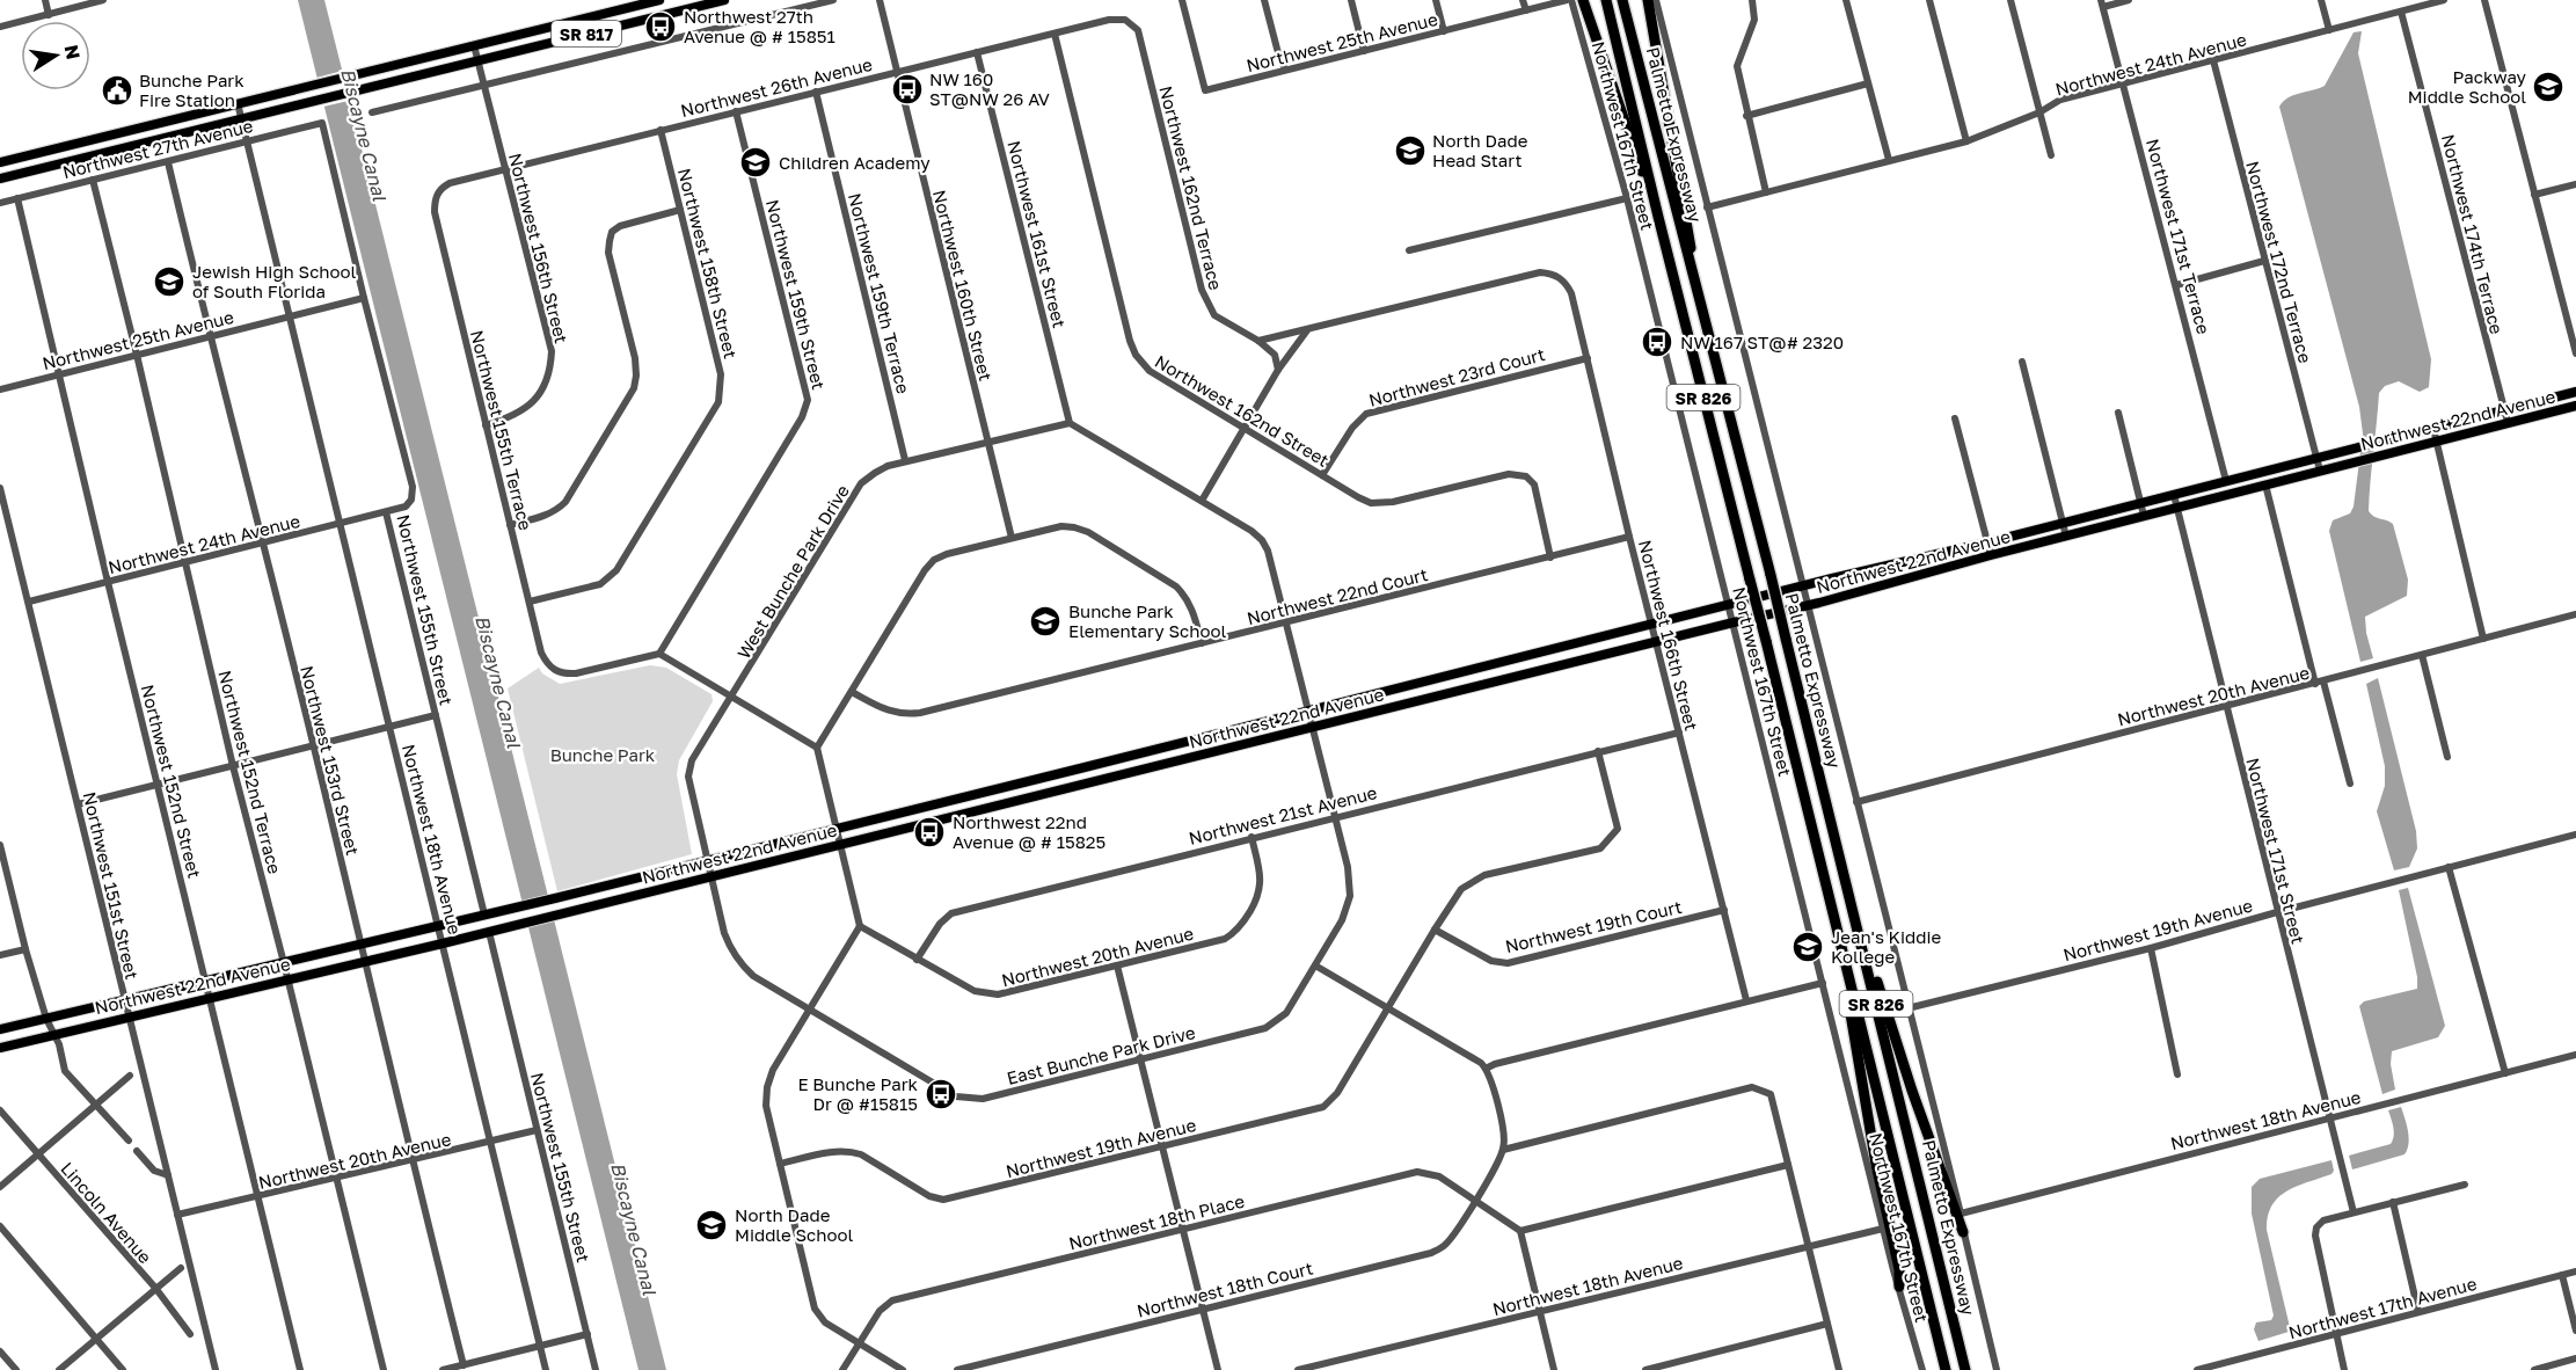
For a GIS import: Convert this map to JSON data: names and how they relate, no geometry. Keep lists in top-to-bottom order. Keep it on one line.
{"streets":{"highway":["Palmetto Expressway","SR 826"],"main road":["SR 817","Northwest 27th Avenue","Northwest 22nd Avenue"],"street":["Northwest 25th Avenue","Northwest 24th Avenue","Northwest 26th Avenue","Northwest 167th Street","Northwest 162nd Terrace","Northwest 161st Street","Northwest 174th Terrace","Northwest 171st Terrace","Northwest 156th Street","Northwest 172nd Terrace","Northwest 158th Street","Northwest 160th Street","Northwest 159th Terrace","Northwest 159th Street","Northwest 23rd Court","Northwest 162nd Street","Northwest 155th Terrace","West Bunche Park Drive","Northwest 22nd Court","Northwest 155th Street","Northwest 166th Street","Northwest 20th Avenue","Northwest 153rd Street","Northwest 152nd Terrace","Northwest 152nd Street","Northwest 21st Avenue","Northwest 18th Avenue","Northwest 171st Street","Northwest 151st Street","Northwest 19th Court","Northwest 19th Avenue","East Bunche Park Drive","Lincoln Avenue","Northwest 18th Place","Northwest 18th Court","Northwest 17th Avenue"]},"crossings":[["Northwest 25th Avenue","Northwest 167th Street"],["Northwest 25th Avenue","Northwest 155th Street"],["Northwest 25th Avenue","Northwest 153rd Street"],["Northwest 25th Avenue","Northwest 152nd Terrace"],["Northwest 25th Avenue","Northwest 152nd Street"],["Northwest 25th Avenue","Northwest 18th Avenue"],["Northwest 24th Avenue","Northwest 174th Terrace"],["Northwest 24th Avenue","Northwest 171st Terrace"],["Northwest 24th Avenue","Northwest 172nd Terrace"],["Northwest 24th Avenue","Northwest 155th Street"],["Northwest 24th Avenue","Northwest 153rd Street"],["Northwest 24th Avenue","Northwest 152nd Terrace"],["Northwest 24th Avenue","Northwest 152nd Street"],["Northwest 24th Avenue","Northwest 18th Avenue"],["Northwest 24th Avenue","Northwest 151st Street"],["Northwest 26th Avenue","Northwest 162nd Terrace"],["Northwest 26th Avenue","Northwest 161st Street"],["Northwest 26th Avenue","Northwest 156th Street"],["Northwest 26th Avenue","Northwest 158th Street"],["Northwest 26th Avenue","Northwest 160th Street"],["Northwest 26th Avenue","Northwest 159th Terrace"],["Northwest 26th Avenue","Northwest 159th Street"],["Northwest 26th Avenue","Northwest 162nd Street"],["Northwest 26th Avenue","Northwest 155th Terrace"],["Northwest 167th Street","Northwest 22nd Avenue"],["Northwest 167th Street","Northwest 18th Avenue"],["Northwest 27th Avenue","Northwest 156th Street"],["Northwest 27th Avenue","Northwest 155th Street"],["Northwest 27th Avenue","Northwest 153rd Street"],["Northwest 27th Avenue","Northwest 152nd Terrace"],["Northwest 27th Avenue","Northwest 152nd Street"],["Northwest 27th Avenue","Northwest 18th Avenue"],["Northwest 161st Street","West Bunche Park Drive"],["Northwest 174th Terrace","Northwest 22nd Avenue"],["Northwest 171st Terrace","Northwest 22nd Avenue"],["Northwest 156th Street","Northwest 155th Terrace"],["Northwest 172nd Terrace","Northwest 22nd Avenue"],["Northwest 158th Street","Northwest 155th Terrace"],["Northwest 160th Street","West Bunche Park Drive"],["Northwest 159th Terrace","West Bunche Park Drive"],["Northwest 159th Street","Northwest 155th Terrace"],["Northwest 23rd Court","Northwest 162nd Street"],["Northwest 23rd Court","Northwest 166th Street"],["Northwest 162nd Street","Northwest 22nd Court"],["Northwest 22nd Avenue","West Bunche Park Drive"],["Northwest 22nd Avenue","Northwest 155th Street"],["Northwest 22nd Avenue","Northwest 166th Street"],["Northwest 22nd Avenue","Northwest 153rd Street"],["Northwest 22nd Avenue","Northwest 152nd Terrace"],["Northwest 22nd Avenue","Northwest 152nd Street"],["Northwest 22nd Avenue","Northwest 18th Avenue"],["Northwest 22nd Avenue","Northwest 171st Street"],["Northwest 22nd Avenue","Northwest 151st Street"],["Northwest 22nd Avenue","East Bunche Park Drive"],["West Bunche Park Drive","East Bunche Park Drive"],["Northwest 22nd Court","Northwest 166th Street"],["Northwest 155th Street","Northwest 20th Avenue"],["Northwest 166th Street","Northwest 21st Avenue"],["Northwest 166th Street","Northwest 19th Court"],["Northwest 20th Avenue","Northwest 153rd Street"],["Northwest 20th Avenue","Northwest 152nd Terrace"],["Northwest 20th Avenue","Northwest 152nd Street"],["Northwest 20th Avenue","Northwest 21st Avenue"],["Northwest 20th Avenue","Northwest 18th Avenue"],["Northwest 20th Avenue","Northwest 171st Street"],["Northwest 20th Avenue","Northwest 151st Street"],["Northwest 21st Avenue","East Bunche Park Drive"],["Northwest 18th Avenue","Northwest 171st Street"],["Northwest 171st Street","Northwest 19th Avenue"],["Northwest 18th Place","Northwest 18th Court"]],"water":["Biscayne Canal"],"parks":["Bunche Park"],"places":{"bus stop":["Northwest 27th Avenue @ # 15851","NW 160 ST@NW 26 AV","NW 167 ST@# 2320","Northwest 22nd Avenue @ # 15825","E Bunche Park Dr @ #15815"],"school or university":["Packway Middle School","North Dade Head Start","Children Academy","Jewish High School of South Florida","Bunche Park Elementary School","Jean's Kiddie Kollege","North Dade Middle School"],"public building":["Bunche Park Fire Station"]},"north":"right"}
